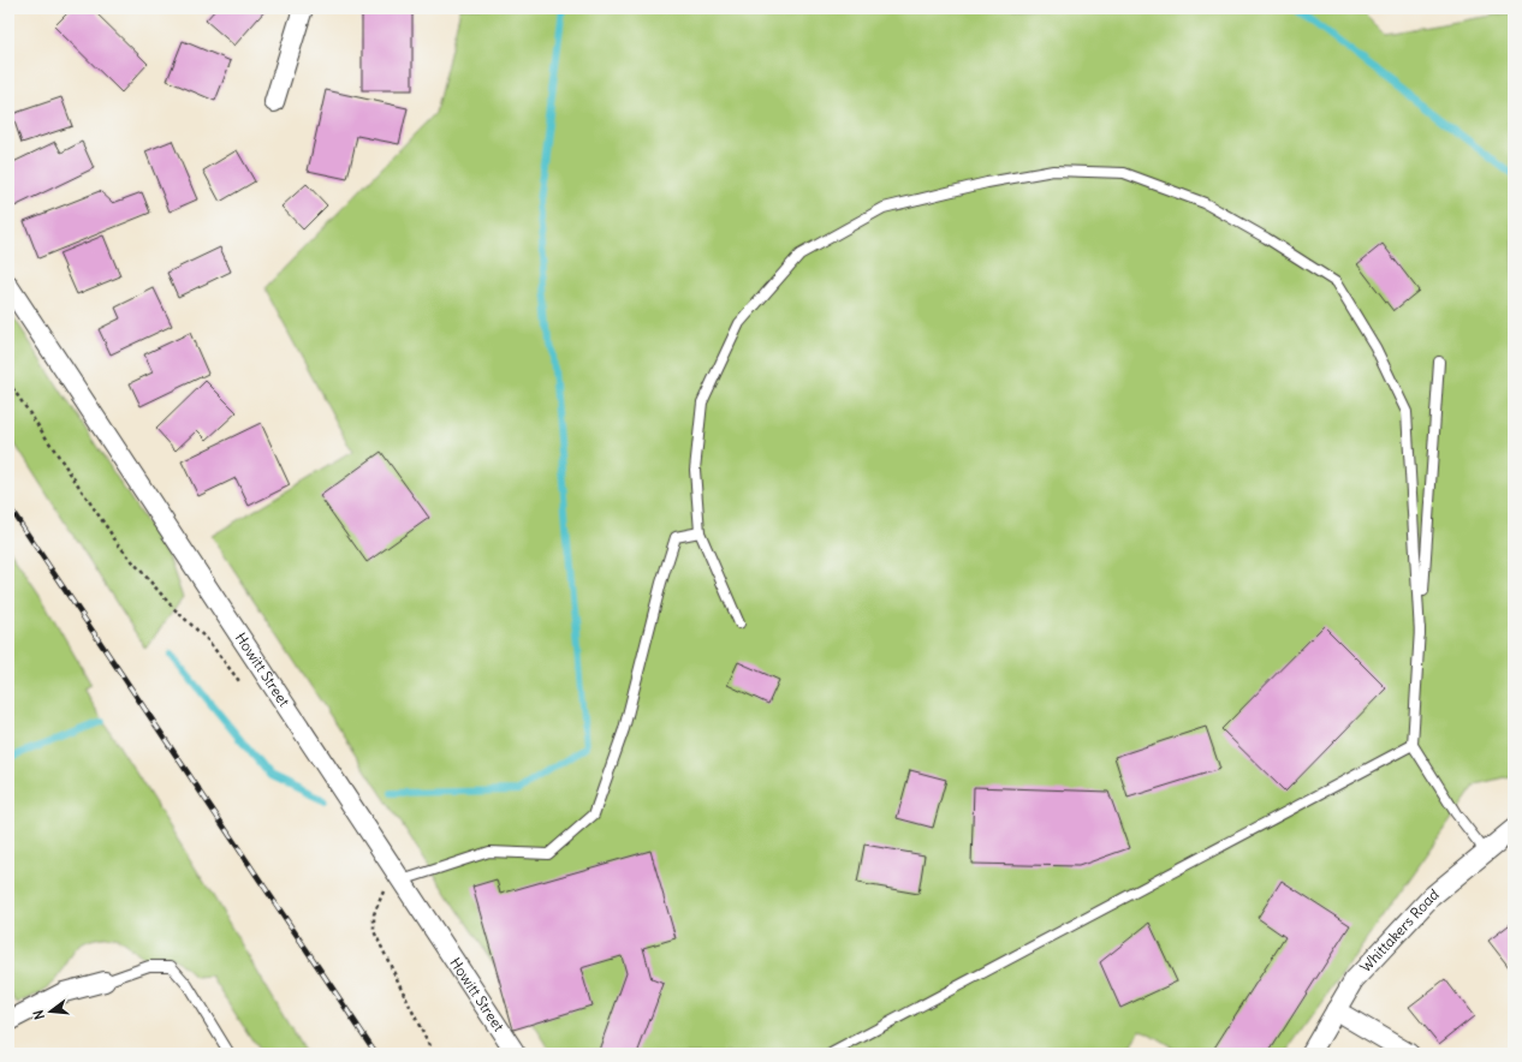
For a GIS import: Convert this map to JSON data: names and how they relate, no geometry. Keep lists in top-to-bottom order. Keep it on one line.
{"streets":{"street":["Howitt Street","Whittakers Road"]},"north":"left"}
